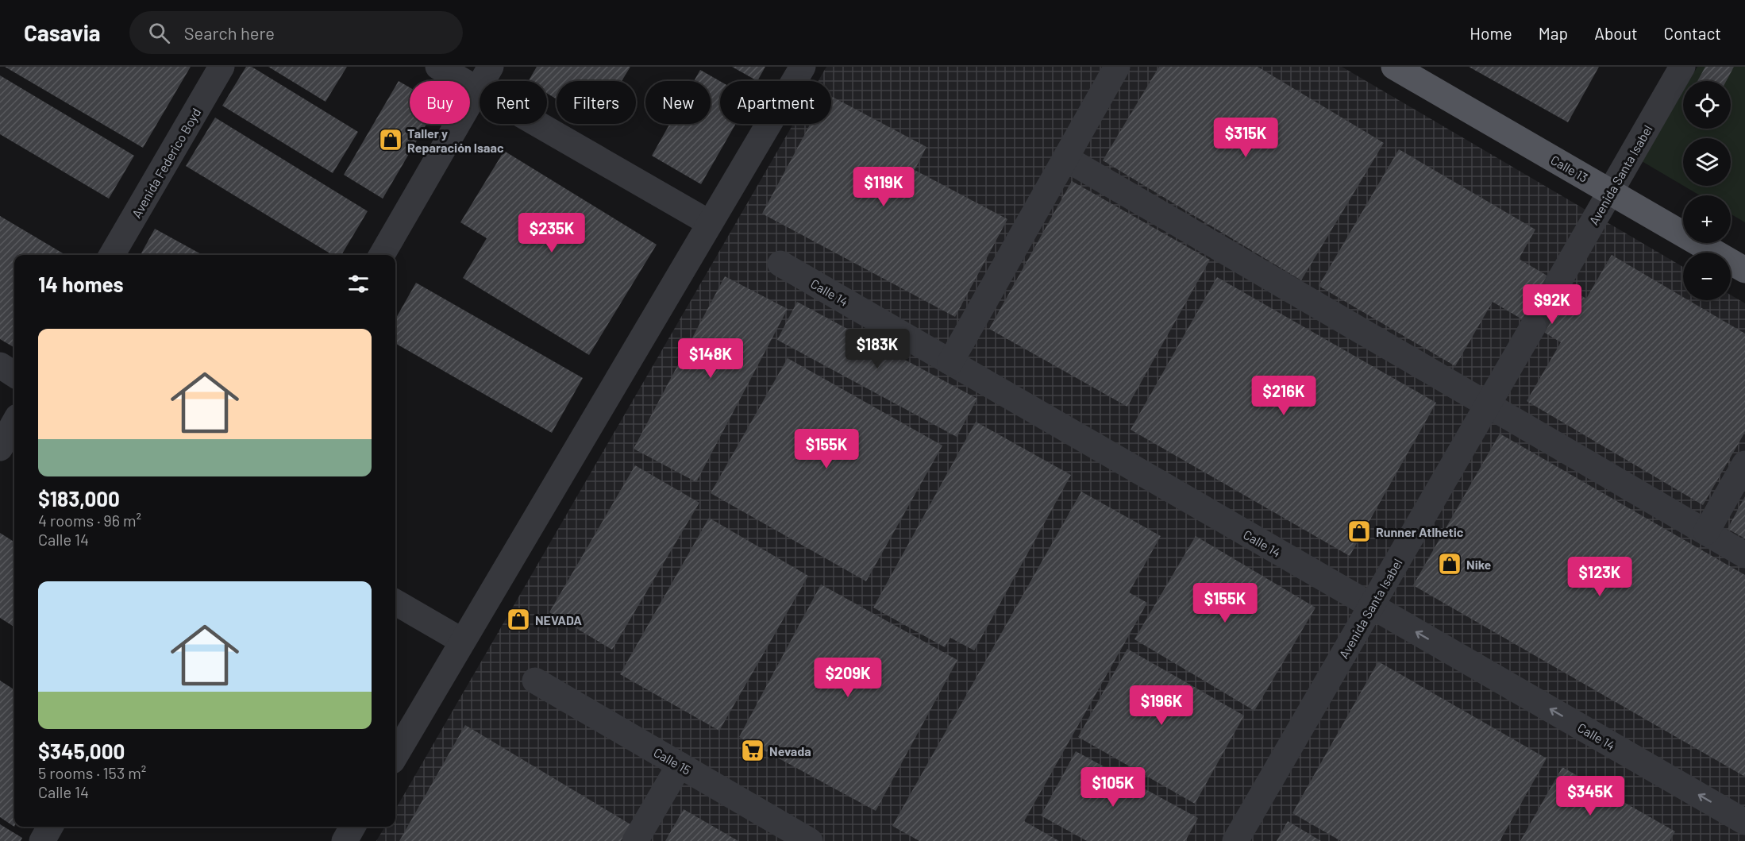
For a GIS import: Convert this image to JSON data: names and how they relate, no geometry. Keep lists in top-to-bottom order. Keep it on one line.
{"streets":{"main road":["Calle 13"],"street":["Avenida Federico Boyd","Avenida Santa Isabel","Calle 14","Calle 15"]},"crossings":[["Calle 13","Avenida Santa Isabel"],["Avenida Santa Isabel","Calle 14"]],"places":{"shop":["Taller y Reparación Isaac","Runner Atlhetic","Nike","NEVADA"],"supermarket":["Nevada"]},"page":{"header":"Casavia","search":"Search here","nav":["Home","Map","About","Contact"],"map_buttons":["+","−"],"chip":["Buy","Rent","Filters","New","Apartment"],"price":["$315K","$119K","$235K","$92K","$183K","$148K","$216K","$155K","$123K","$155K","$209K","$196K","$105K","$345K"],"heading":"14 homes","list":[{"name":"$183,000","note":"4 rooms · 96 m² · Calle 14"},{"name":"$345,000","note":"5 rooms · 153 m² · Calle 14"}]}}
